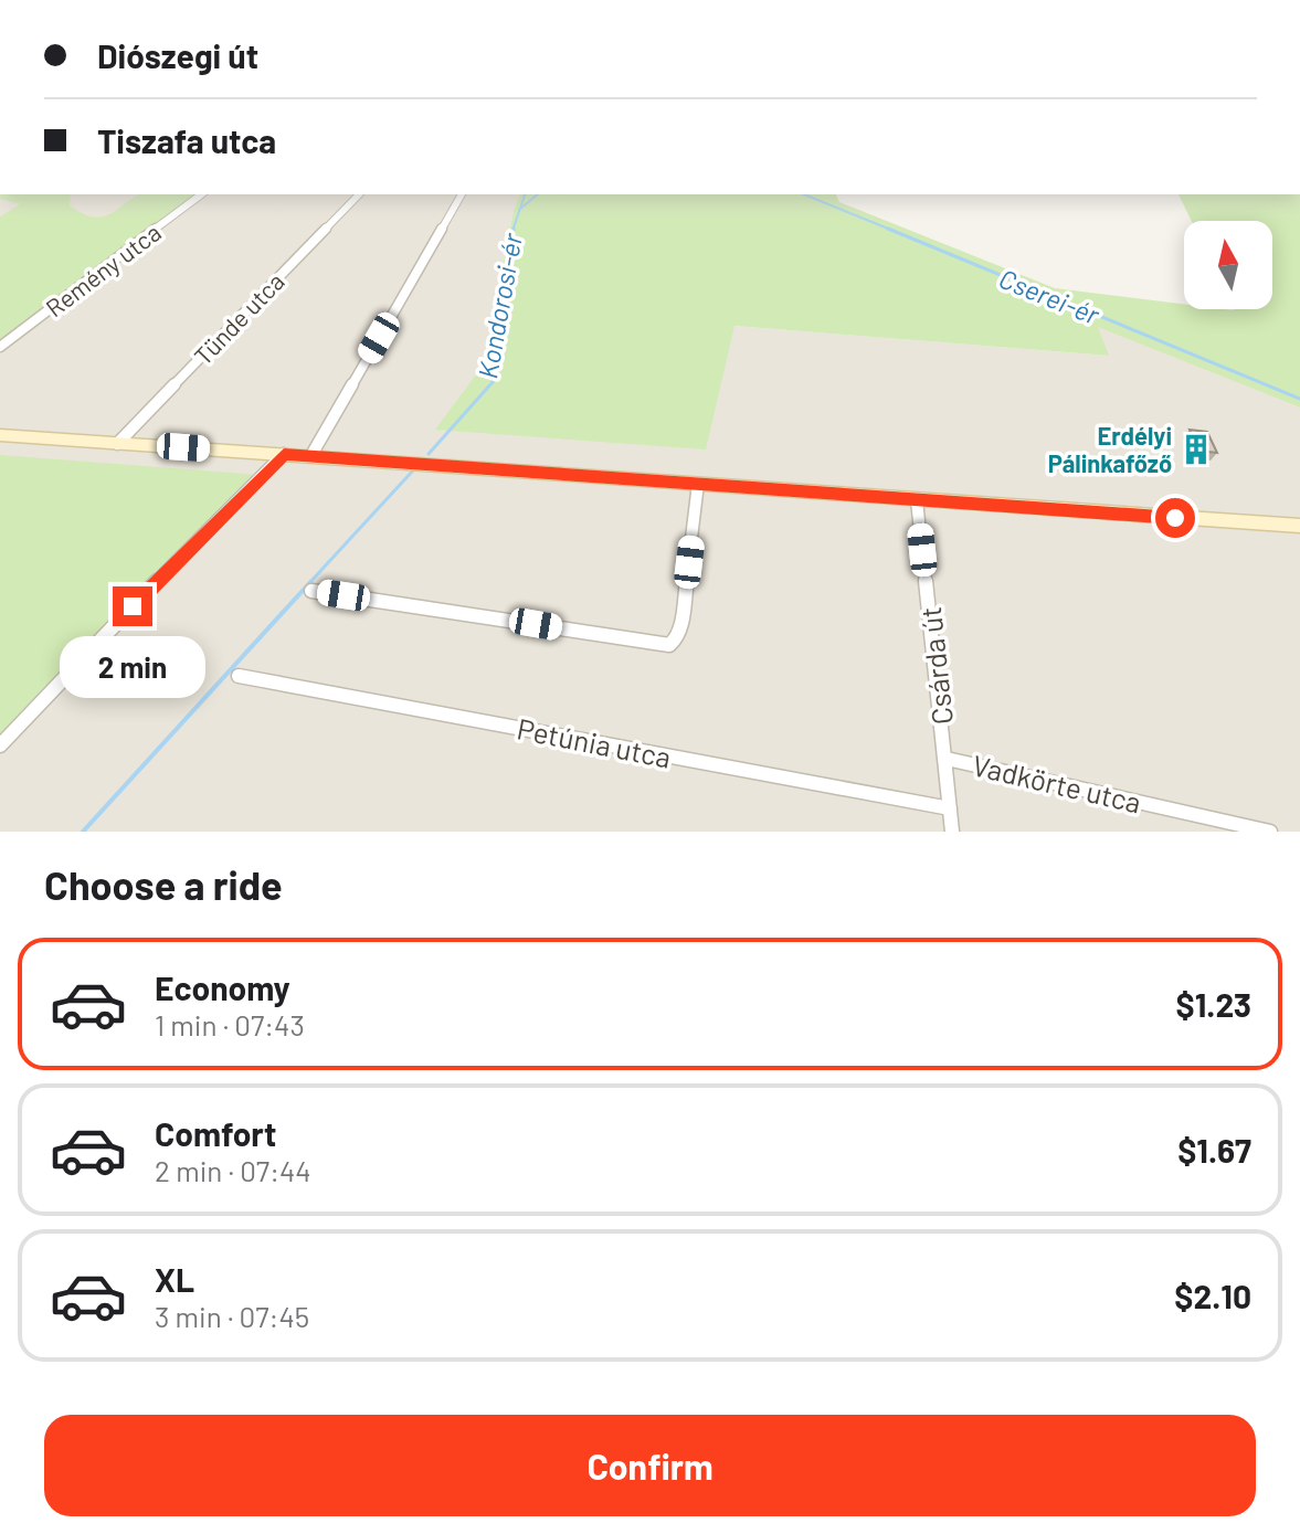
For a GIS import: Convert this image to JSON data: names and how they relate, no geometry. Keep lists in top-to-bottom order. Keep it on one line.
{"streets":{"street":["Remény utca","Tünde utca","Csárda út","Petúnia utca","Vadkörte utca"]},"crossings":[["Csárda út","Petúnia utca"],["Csárda út","Vadkörte utca"]],"water":["Cserei-ér","Kondorosi-ér"],"places":{"building":["Erdélyi Pálinkafőző"]},"north":"top","page":{"banner":["Diószegi út","Tiszafa utca"],"bubble":"2 min","heading":"Choose a ride","list":[{"name":"Economy","note":"1 min · 07:43","value":"$1.23"},{"name":"Comfort","note":"2 min · 07:44","value":"$1.67"},{"name":"XL","note":"3 min · 07:45","value":"$2.10"}],"buttons":"Confirm"}}
